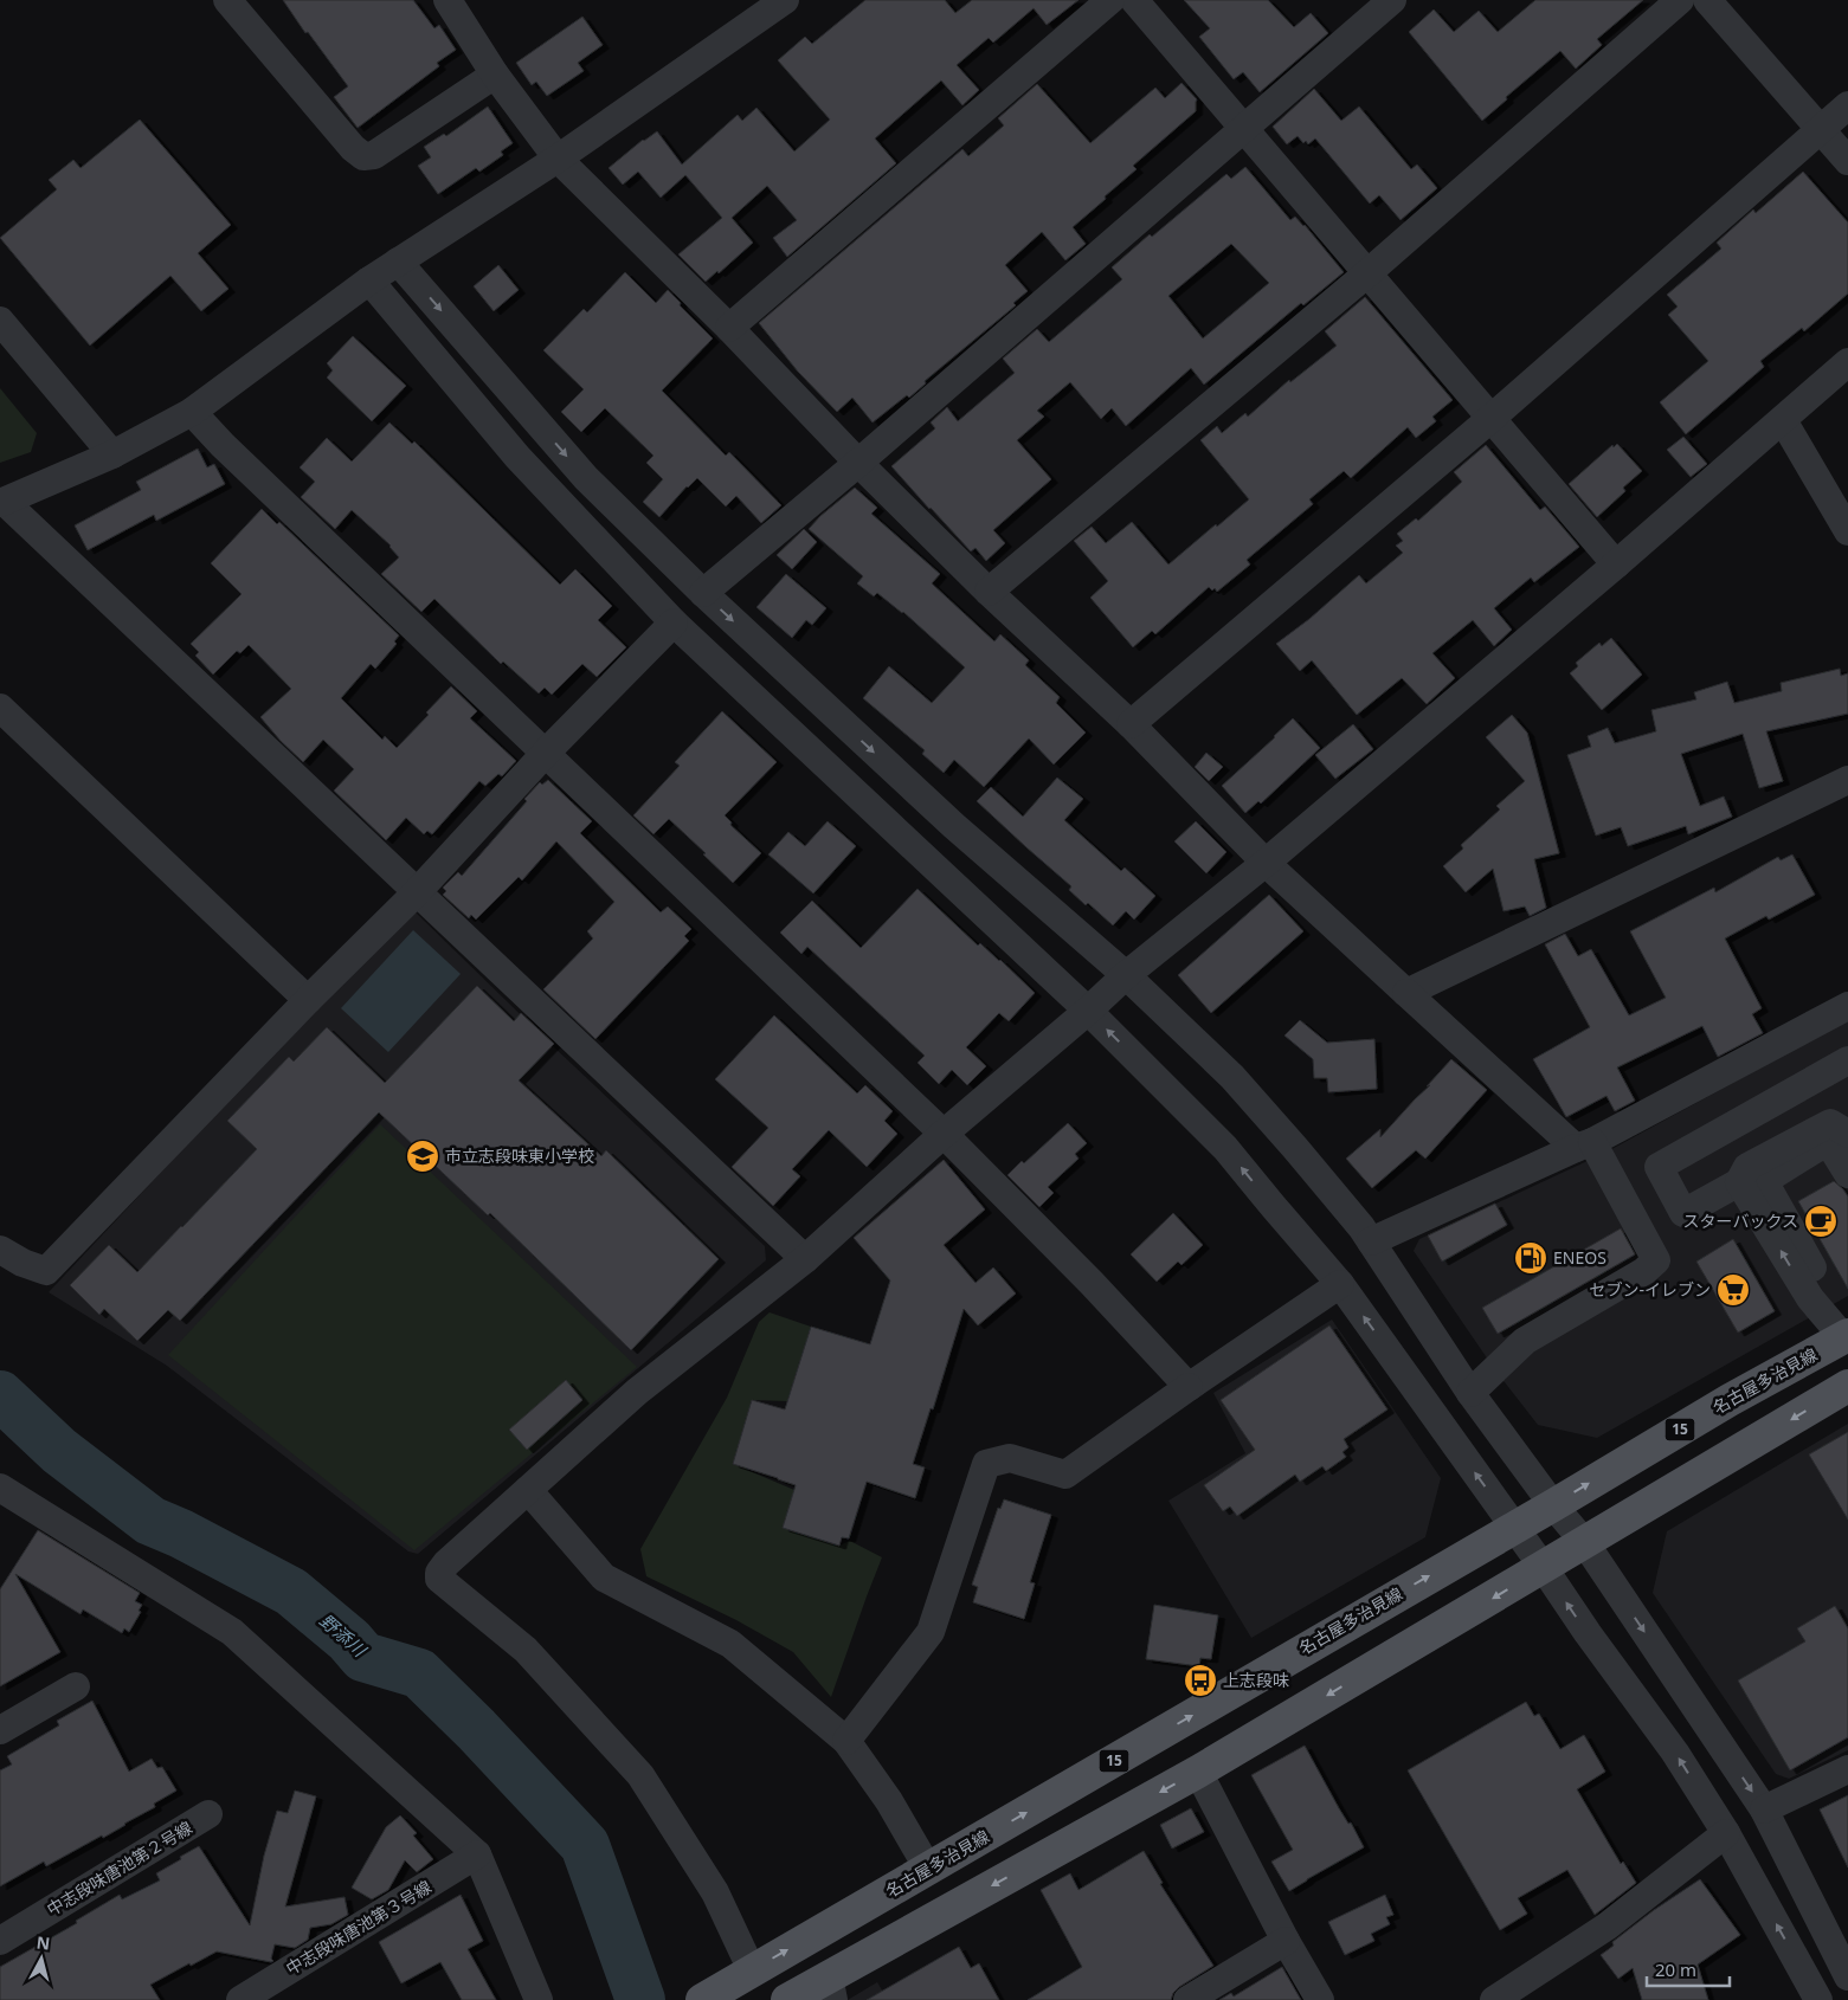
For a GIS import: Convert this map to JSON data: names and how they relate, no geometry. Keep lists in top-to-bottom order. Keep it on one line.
{"streets":{"main road":["名古屋多治見線","15"],"street":["中志段味唐池第２号線","中志段味唐池第３号線"]},"water":["野添川"],"places":{"school or university":["市立志段味東小学校"],"cafe":["スターバックス"],"fuel station":["ENEOS"],"supermarket":["セブン-イレブン"],"bus stop":["上志段味"]},"scale_bar":"20 m","north":"top"}
